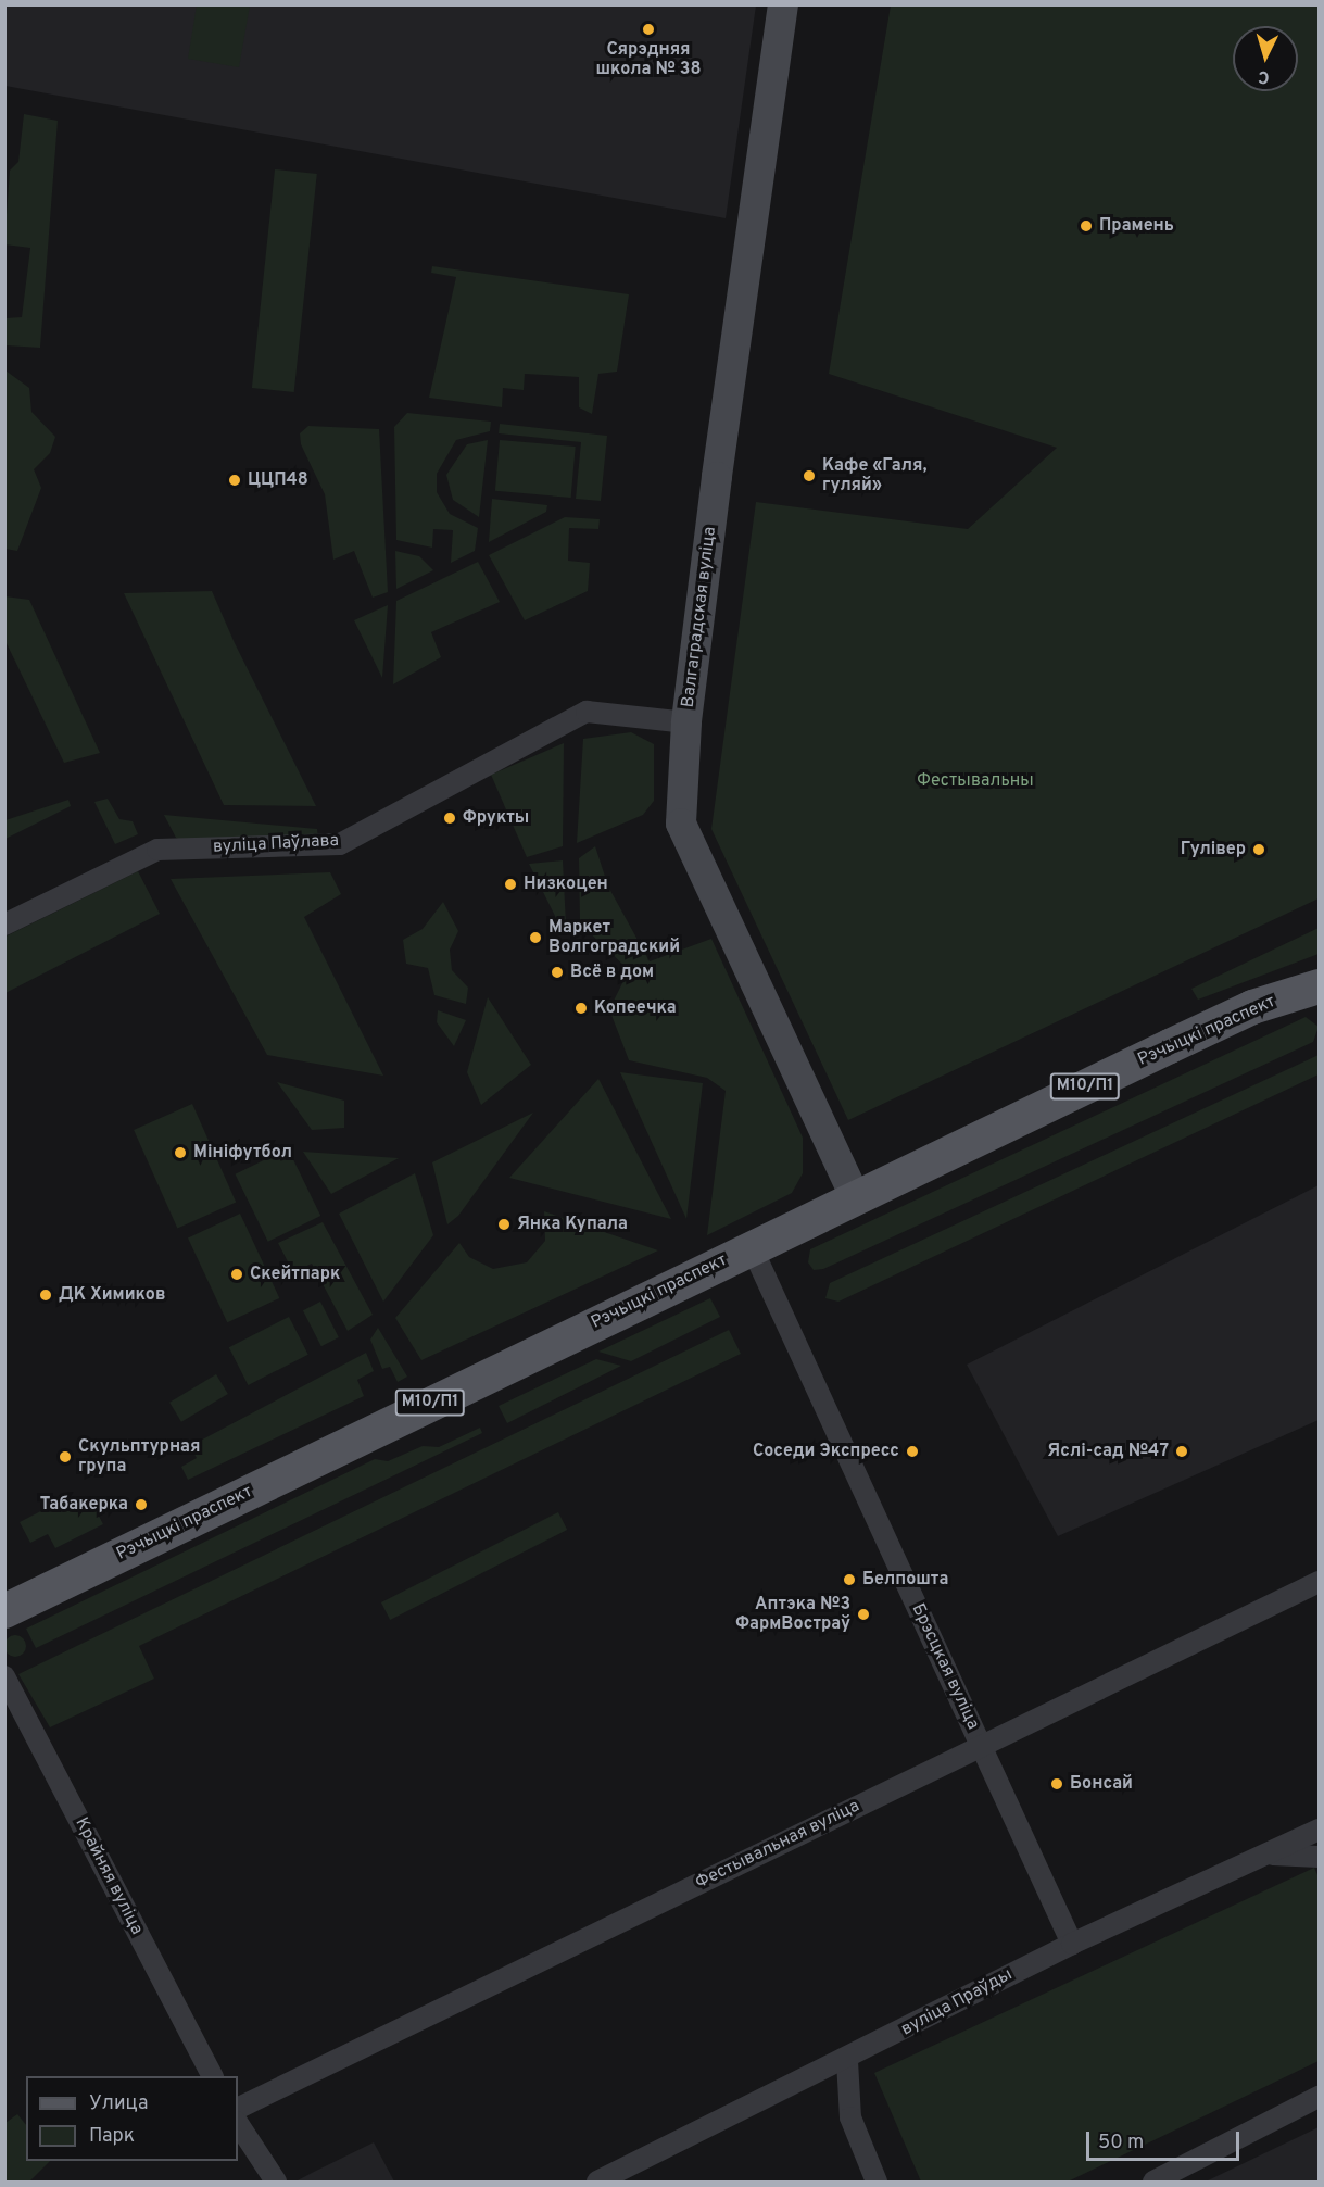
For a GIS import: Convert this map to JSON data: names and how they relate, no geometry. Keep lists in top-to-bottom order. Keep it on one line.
{"streets":{"main road":["Рэчыцкі праспект","М10/П1"],"street":["Валгаградская вуліца","вуліца Паўлава","Брэсцкая вуліца","Фестывальная вуліца","Крайняя вуліца","вуліца Праўды"]},"crossings":[["Валгаградская вуліца","вуліца Паўлава"],["Валгаградская вуліца","Рэчыцкі праспект"],["Рэчыцкі праспект","Брэсцкая вуліца"],["Брэсцкая вуліца","Фестывальная вуліца"],["Брэсцкая вуліца","вуліца Праўды"]],"parks":["Фестывальны"],"places":["Сярэдняя школа № 38","Прамень","Кафе «Галя, гуляй»","ЦЦП48","Фрукты","Гулівер","Низкоцен","Маркет Волгоградский","Всё в дом","Копеечка","Мініфутбол","Янка Купала","Скейтпарк","ДК Химиков","Соседи Экспресс","Яслі-сад №47","Скульптурная група","Табакерка","Белпошта","Аптэка №3 ФармВостраў","Бонсай"],"legend":["Улица","Парк"],"scale_bar":"50 m","north":"bottom"}
